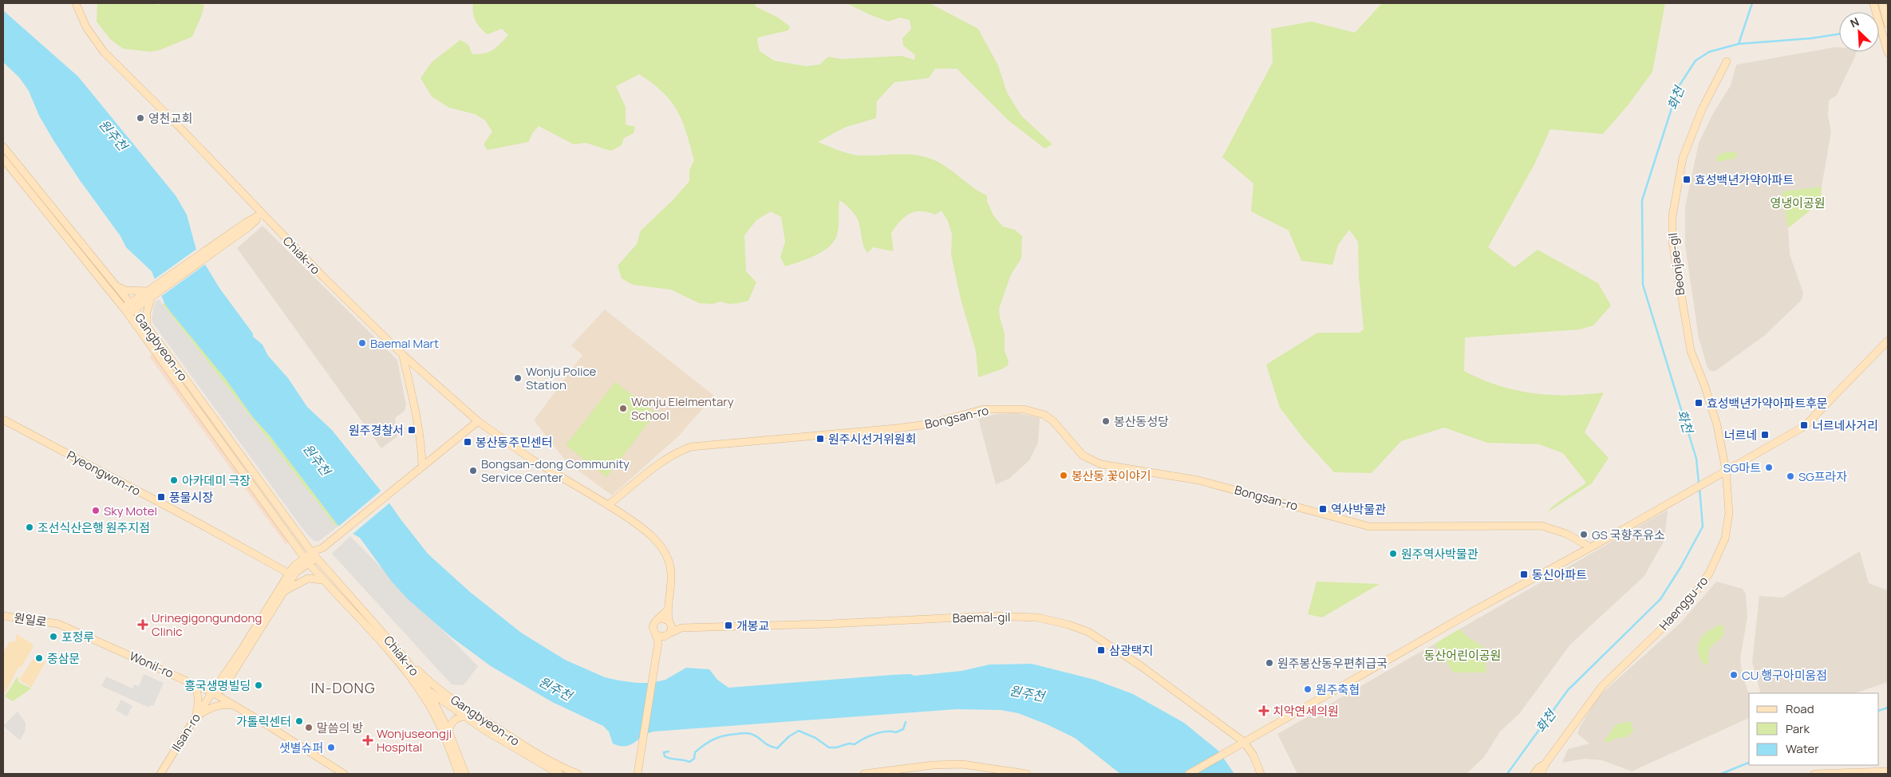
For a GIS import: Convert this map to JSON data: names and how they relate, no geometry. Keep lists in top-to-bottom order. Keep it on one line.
{"streets":{"street":["Chiak-ro","Beonjae-gil","Gangbyeon-ro","Bongsan-ro","Pyeongwon-ro","Haenggu-ro","Baemal-gil","Wonil-ro","Ilsan-ro"]},"crossings":[["Chiak-ro","Gangbyeon-ro"],["Beonjae-gil","Haenggu-ro"],["Wonil-ro","Ilsan-ro"]],"districts":["IN-DONG"],"water":["화천","원주천"],"parks":["영냉이공원","동산어린이공원"],"places":{"other":["영천교회","Baemal Mart","Wonju Police Station","Wonju Elelmentary School","봉산동성당","SG마트","Bongsan-dong Community Service Center","봉산동 꽃이야기","SG프라자","아카데미 극장","Sky Motel","조선식산은행 원주지점","GS 국향주유소","원주역사박물관","포정루","중삼문","원주봉산동우편취급국","CU 행구아미움점","흥국생명빌딩","원주축협","가톨릭센터","말씀의 방","샛별슈퍼"],"transit":["효성백년가약아파트","효성백년가약아파트후문","너르네사거리","원주경찰서","너르네","원주시선거위원회","봉산동주민센터","풍물시장","역사박물관","동신아파트","개봉교","삼광택지"],"health":["Urinegigongundong Clinic","치악연세의원","Wonjuseongji Hospital"]},"legend":["Road","Park","Water"],"north":"top left"}
